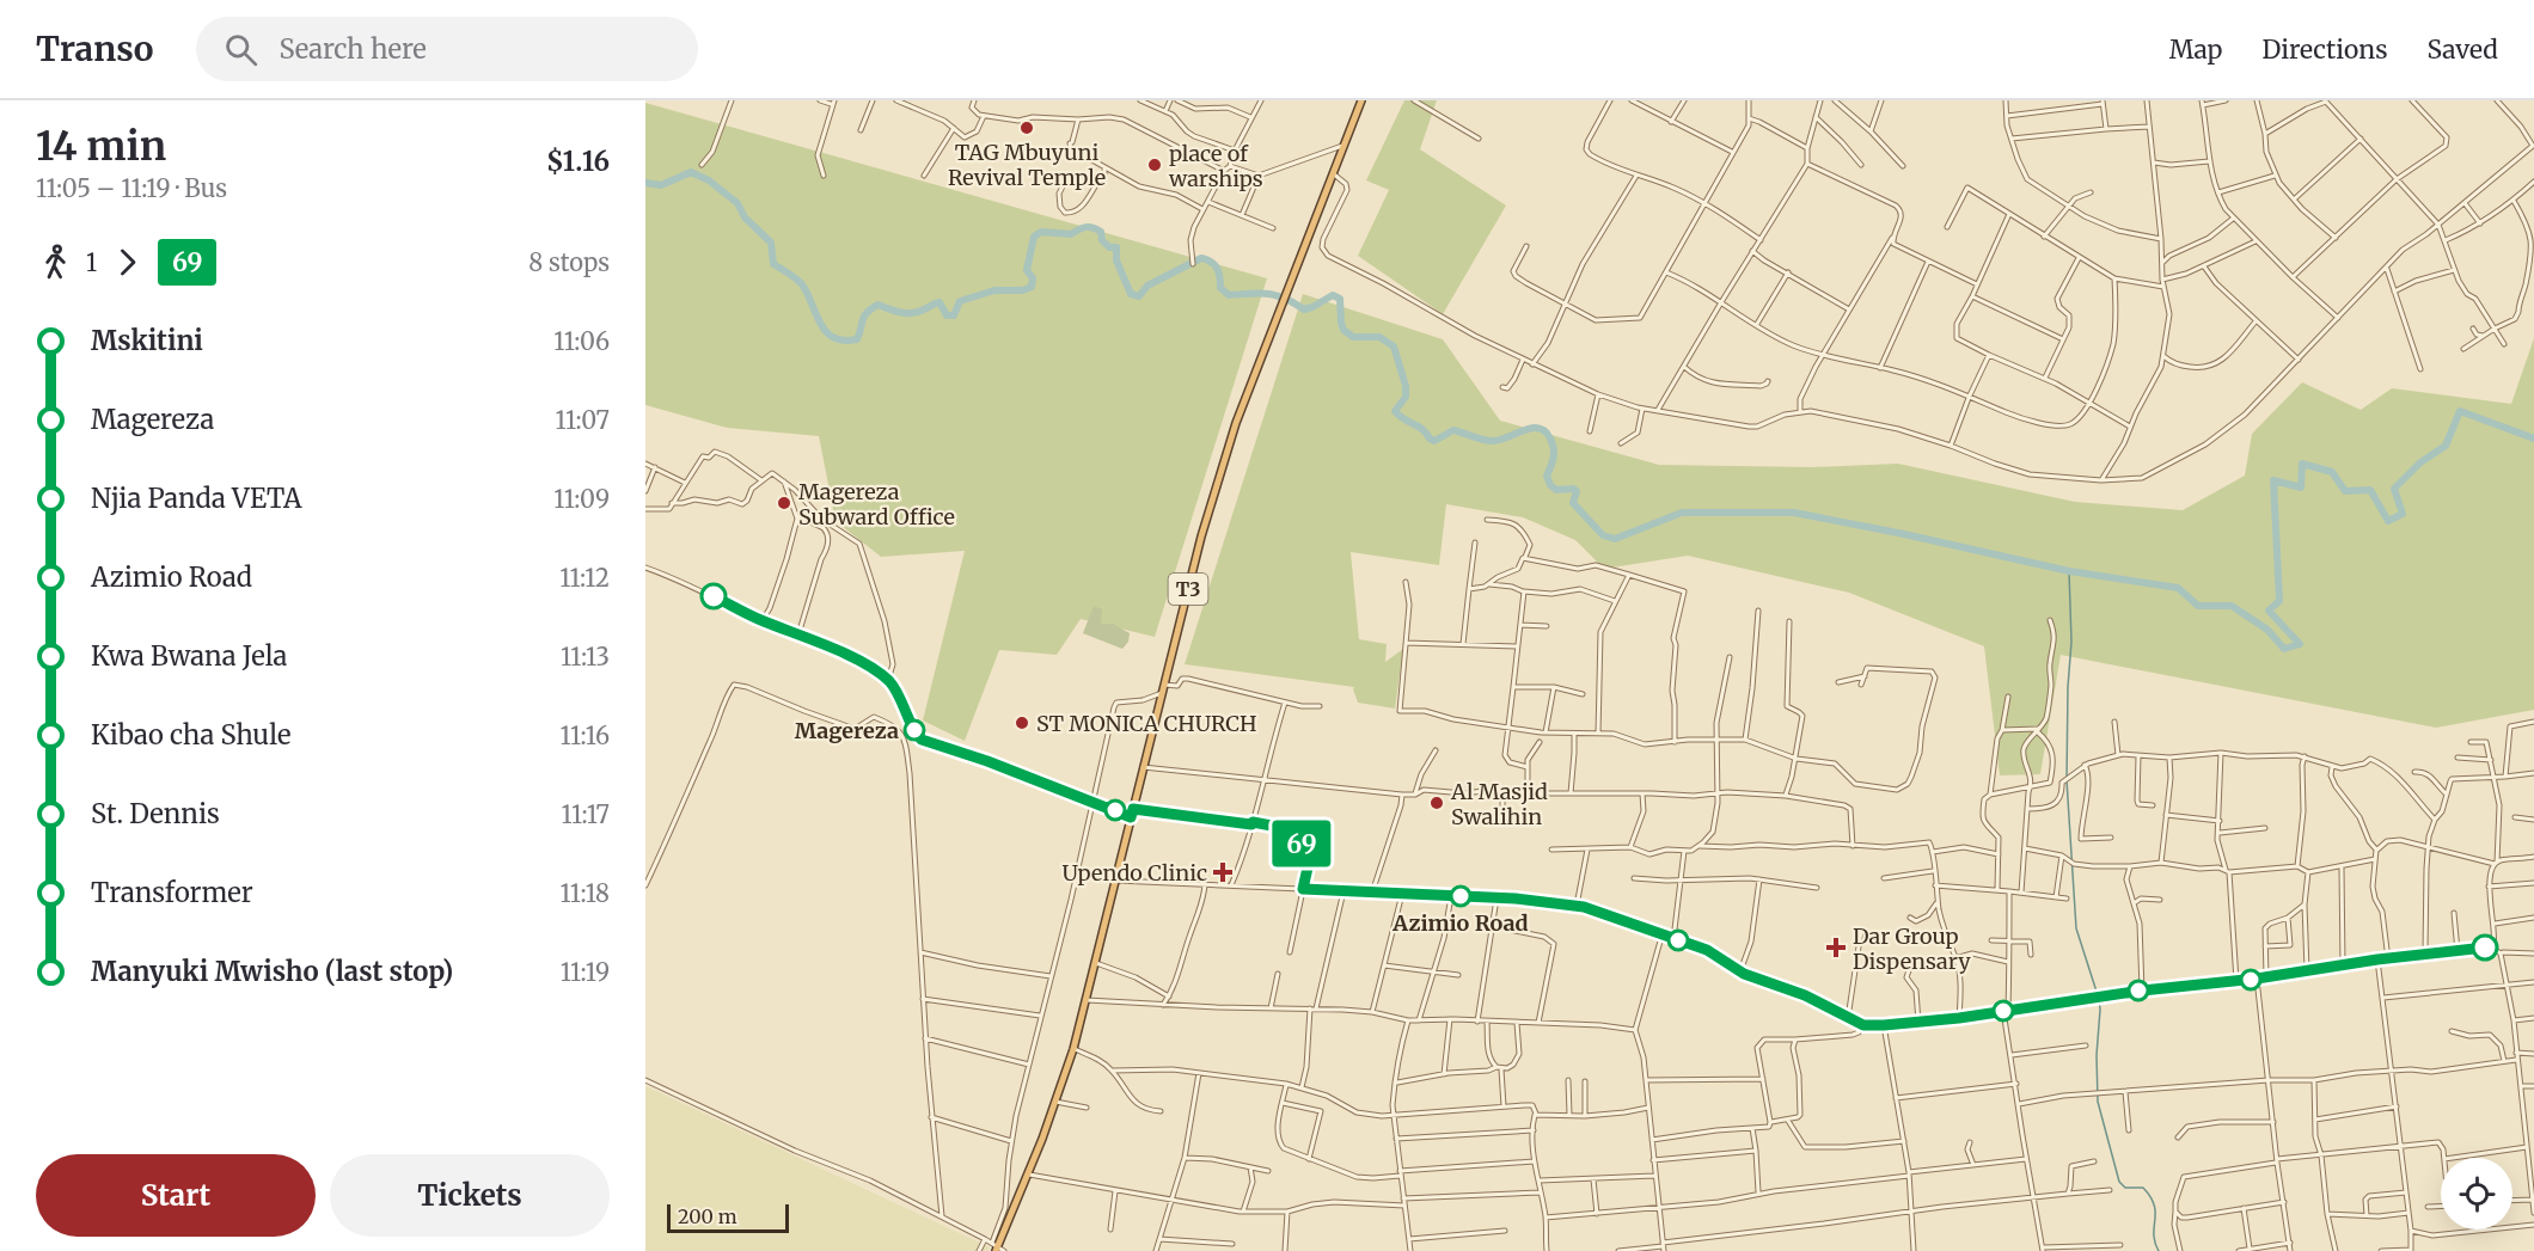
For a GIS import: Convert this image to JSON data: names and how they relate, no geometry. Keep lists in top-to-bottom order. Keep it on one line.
{"streets":{"highway":["T3"]},"places":{"other":["TAG Mbuyuni Revival Temple","place of warships","Magereza Subward Office","ST MONICA CHURCH","Magereza","Al Masjid Swalihin","Azimio Road"],"health":["Upendo Clinic","Dar Group Dispensary"]},"lines":["bus line 69"],"scale_bar":"200 m","page":{"header":"Transo","search":"Search here","nav":["Map","Directions","Saved"],"heading":["14 min","11:05 – 11:19 · Bus","$1.16"],"on_map":"69","legs":["1","69","8 stops"],"list":[{"name":"Mskitini","value":"11:06"},{"name":"Magereza","value":"11:07"},{"name":"Njia Panda VETA","value":"11:09"},{"name":"Azimio Road","value":"11:12"},{"name":"Kwa Bwana Jela","value":"11:13"},{"name":"Kibao cha Shule","value":"11:16"},{"name":"St. Dennis","value":"11:17"},{"name":"Transformer","value":"11:18"},{"name":"Manyuki Mwisho (last stop)","value":"11:19"}],"buttons":["Start","Tickets"],"scale":"200 m"}}
